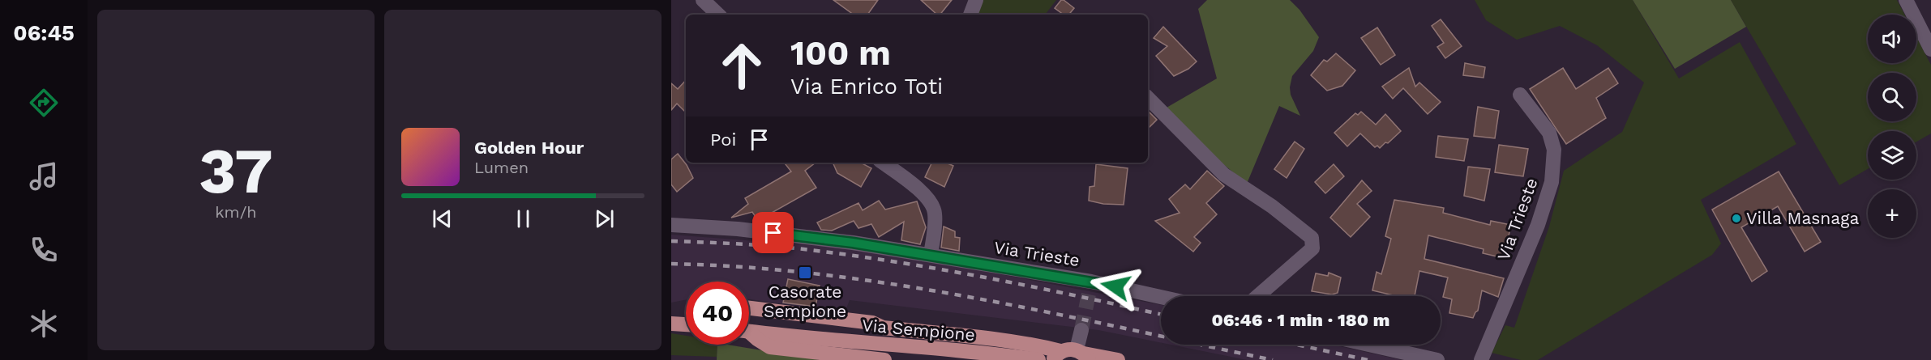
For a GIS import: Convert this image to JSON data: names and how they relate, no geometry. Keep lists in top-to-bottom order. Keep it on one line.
{"streets":{"main road":["Via Sempione"],"street":["Via Trieste"]},"places":{"other":["Villa Masnaga"],"transit":["Casorate Sempione"]},"page":{"tabs":"06:45","tile":["37","km/h"],"map_buttons":"+","turn":["100 m","Via Enrico Toti"],"then":"Poi","song":["Golden Hour","Lumen"],"limit":"40","trip":"06:46 · 1 min · 180 m"}}
